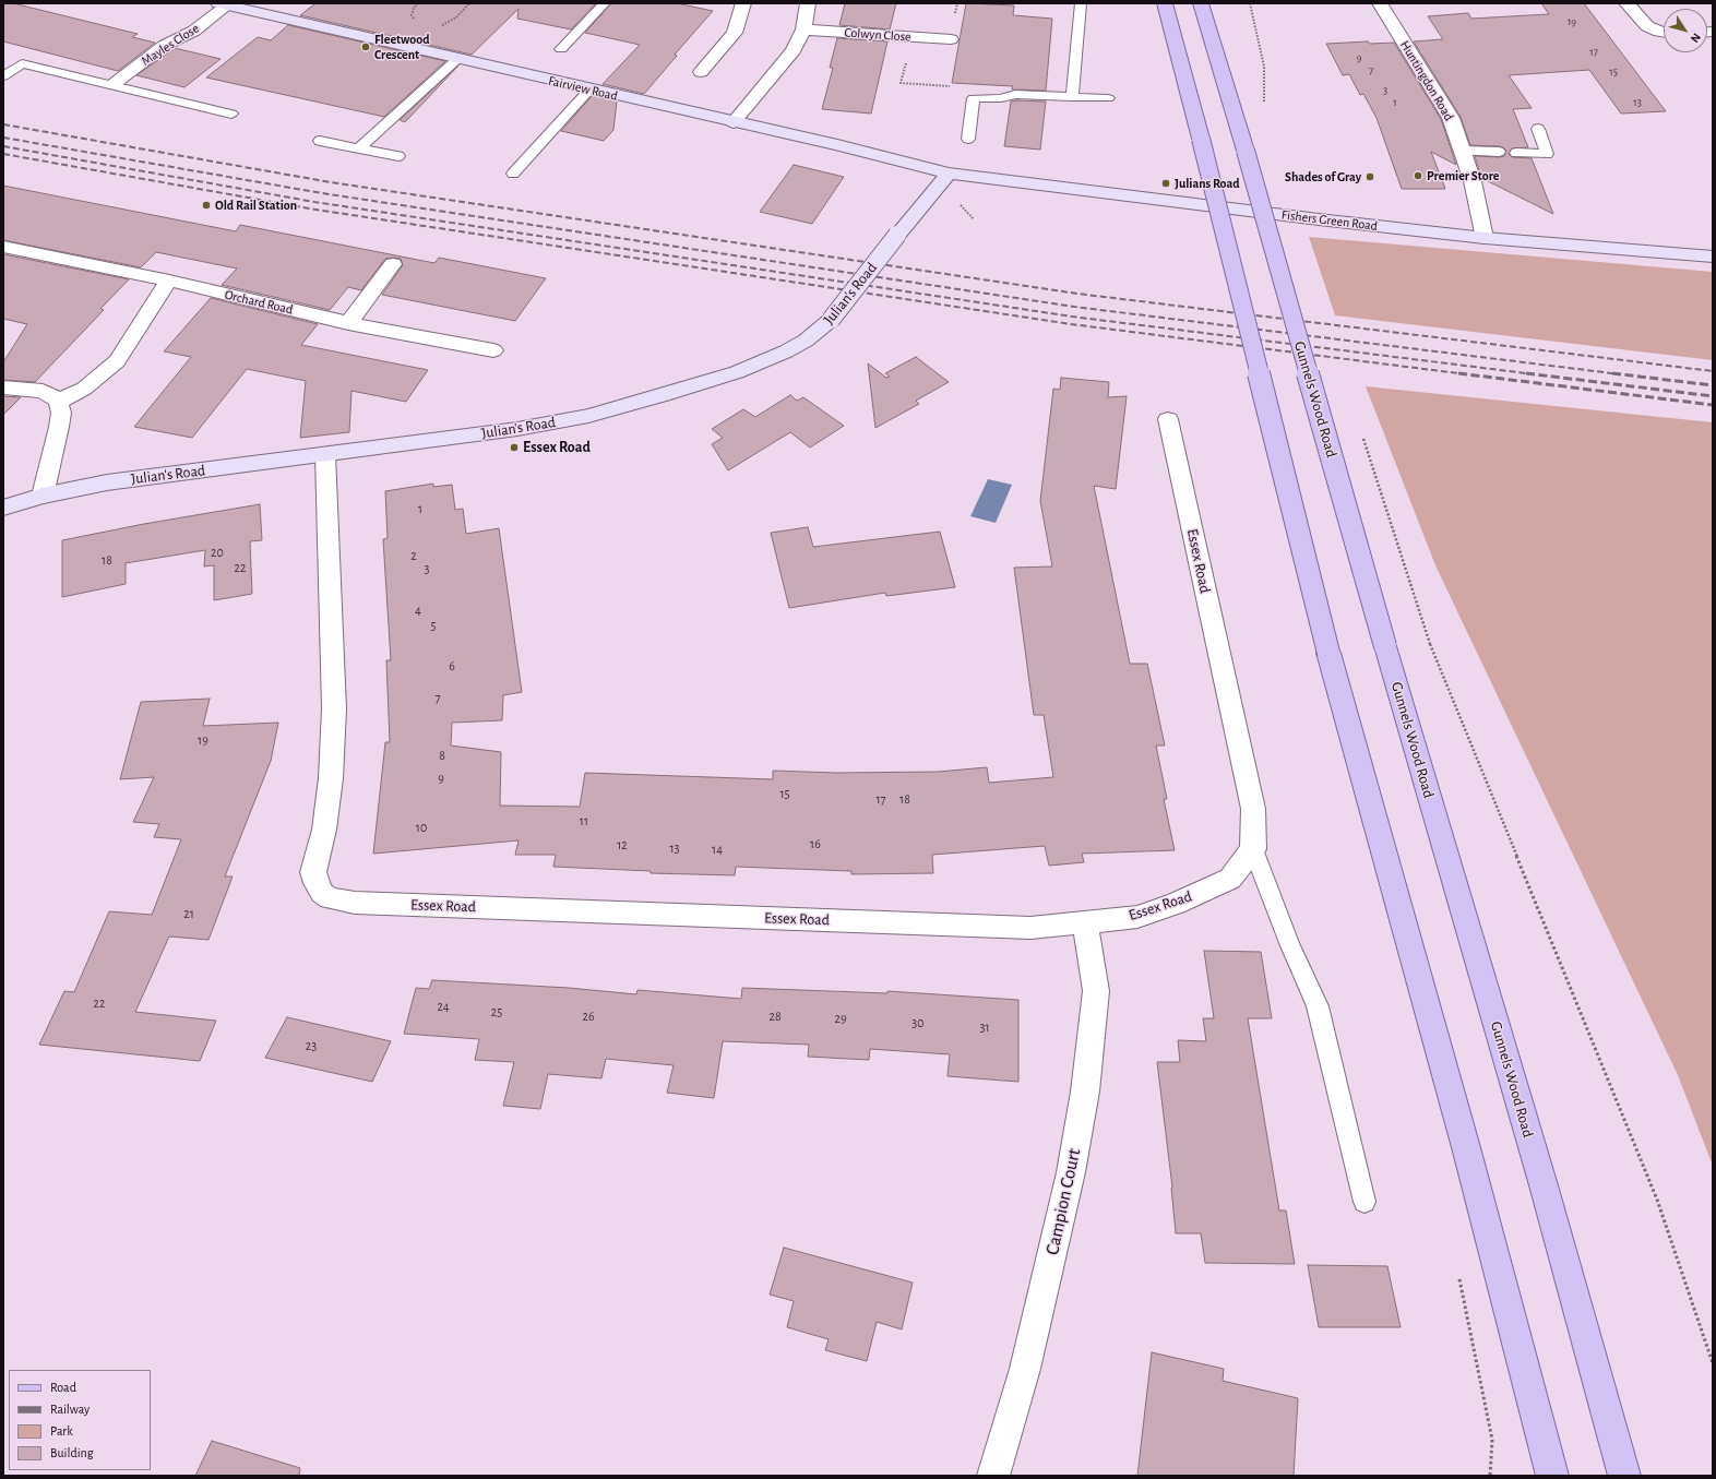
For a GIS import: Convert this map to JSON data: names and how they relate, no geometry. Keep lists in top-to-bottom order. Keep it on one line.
{"streets":{"main road":["Gunnels Wood Road"],"street":["Colwyn Close","Mayles Close","Huntingdon Road","Fairview Road","Fishers Green Road","Julian's Road","Orchard Road","Essex Road","Campion Court"]},"crossings":[["Mayles Close","Fairview Road"],["Huntingdon Road","Fishers Green Road"],["Fairview Road","Fishers Green Road"],["Fairview Road","Julian's Road"],["Fishers Green Road","Julian's Road"],["Julian's Road","Essex Road"],["Essex Road","Campion Court"]],"places":["Fleetwood Crescent","Premier Store","Shades of Gray","Julians Road","Old Rail Station","Essex Road"],"house_numbers":["19","17","9","7","15","3","1","13","1","20","2","18","22","3","4","5","6","7","19","8","9","15","17","18","11","10","16","12","13","14","21","22","24","25","26","28","29","30","31","23"],"legend":["Road","Railway","Park","Building"],"north":"bottom right"}
